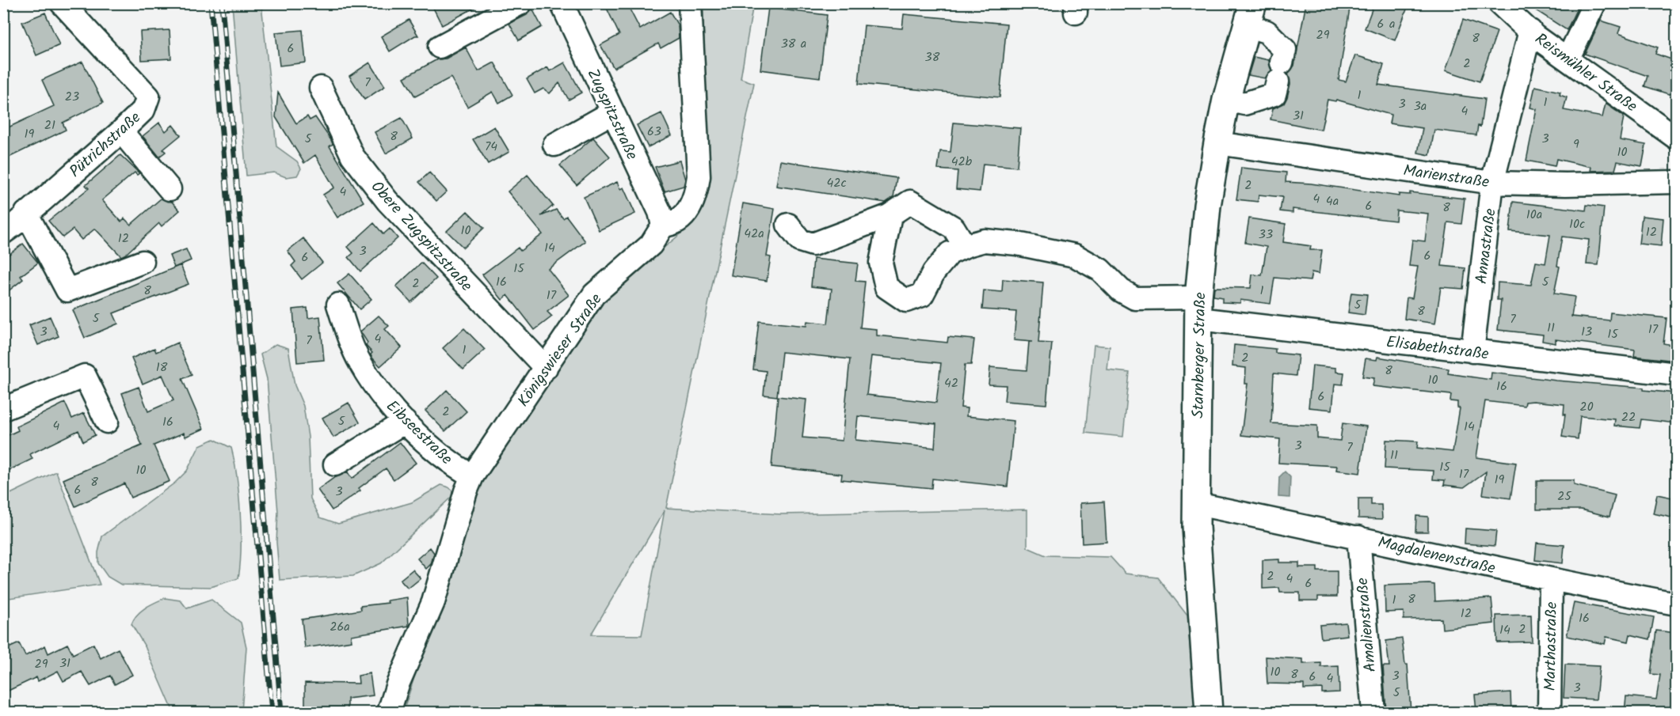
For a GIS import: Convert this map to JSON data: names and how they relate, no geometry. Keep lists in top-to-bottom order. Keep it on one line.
{"streets":{"main road":["Starnberger Straße"],"street":["Reismühler Straße","Zugspitzstraße","Pütrichstraße","Marienstraße","Obere Zugspitzstraße","Annastraße","Elisabethstraße","Königswieser Straße","Eibseestraße","Magdalenenstraße","Amalienstraße","Marthastraße"]},"crossings":[["Reismühler Straße","Annastraße"],["Zugspitzstraße","Königswieser Straße"],["Marienstraße","Annastraße"],["Marienstraße","Starnberger Straße"],["Obere Zugspitzstraße","Königswieser Straße"],["Annastraße","Elisabethstraße"],["Elisabethstraße","Starnberger Straße"],["Königswieser Straße","Eibseestraße"],["Starnberger Straße","Magdalenenstraße"],["Magdalenenstraße","Amalienstraße"],["Magdalenenstraße","Marthastraße"]],"house_numbers":["6 a","29","8","38 a","6","38","2","7","1","23","1","3","3a","4","31","21","63","19","8","5","3","9","74","10","42b","42c","2","4","4","4a","6","8","10a","10c","10","12","42a","33","12","14","3","6","6","15","16","5","2","8","1","17","5","8","5","7","11","17","3","13","15","4","7","1","2","18","8","10","42","16","6","20","2","22","5","16","4","14","3","7","11","15","10","17","19","8","6","3","25","2","4","6","8","1","12","16","26a","2","14","31","29","10","8","3","6","4","3","5"]}
